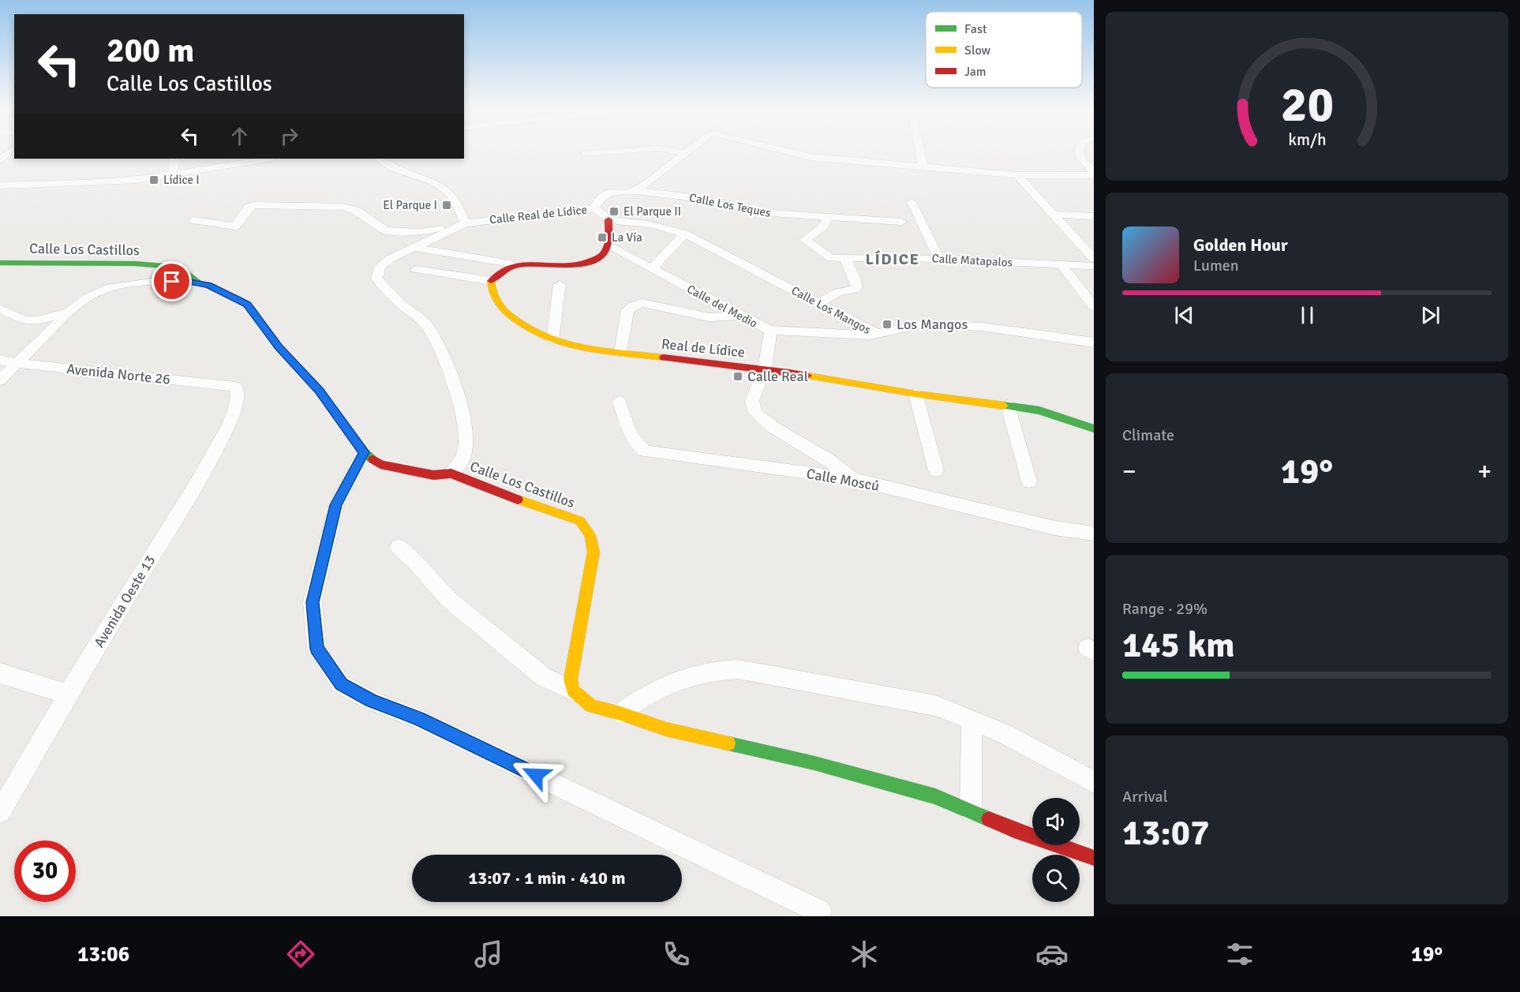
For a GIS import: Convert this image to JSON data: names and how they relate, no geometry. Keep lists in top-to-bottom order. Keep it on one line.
{"streets":{"street":["Calle Los Teques","Calle Real de Lídice","Calle Los Castillos","Calle Matapalos","Calle del Medio","Calle Los Mangos","Real de Lídice","Avenida Norte 26","Calle Moscú","Avenida Oeste 13"]},"crossings":[["Calle Los Teques","Calle Real de Lídice"],["Calle Los Teques","Calle Matapalos"],["Calle Real de Lídice","Calle Los Castillos"],["Calle Real de Lídice","Calle Los Mangos"],["Calle del Medio","Calle Los Mangos"],["Avenida Norte 26","Avenida Oeste 13"]],"districts":["LÍDICE"],"places":{"transit":["Lídice I","El Parque I","El Parque II","La Vía","Los Mangos","Calle Real"]},"legend":["Fast","Slow","Jam"],"page":{"turn":["200 m","Calle Los Castillos"],"song":["Golden Hour","Lumen"],"tile":["Climate",["Range · 29%","145 km"],["Arrival","13:07"]],"heat":["−","19°","+"],"limit":"30","trip":"13:07 · 1 min · 410 m","tabs":["13:06","19°"],"gauge":["20","km/h"]}}
